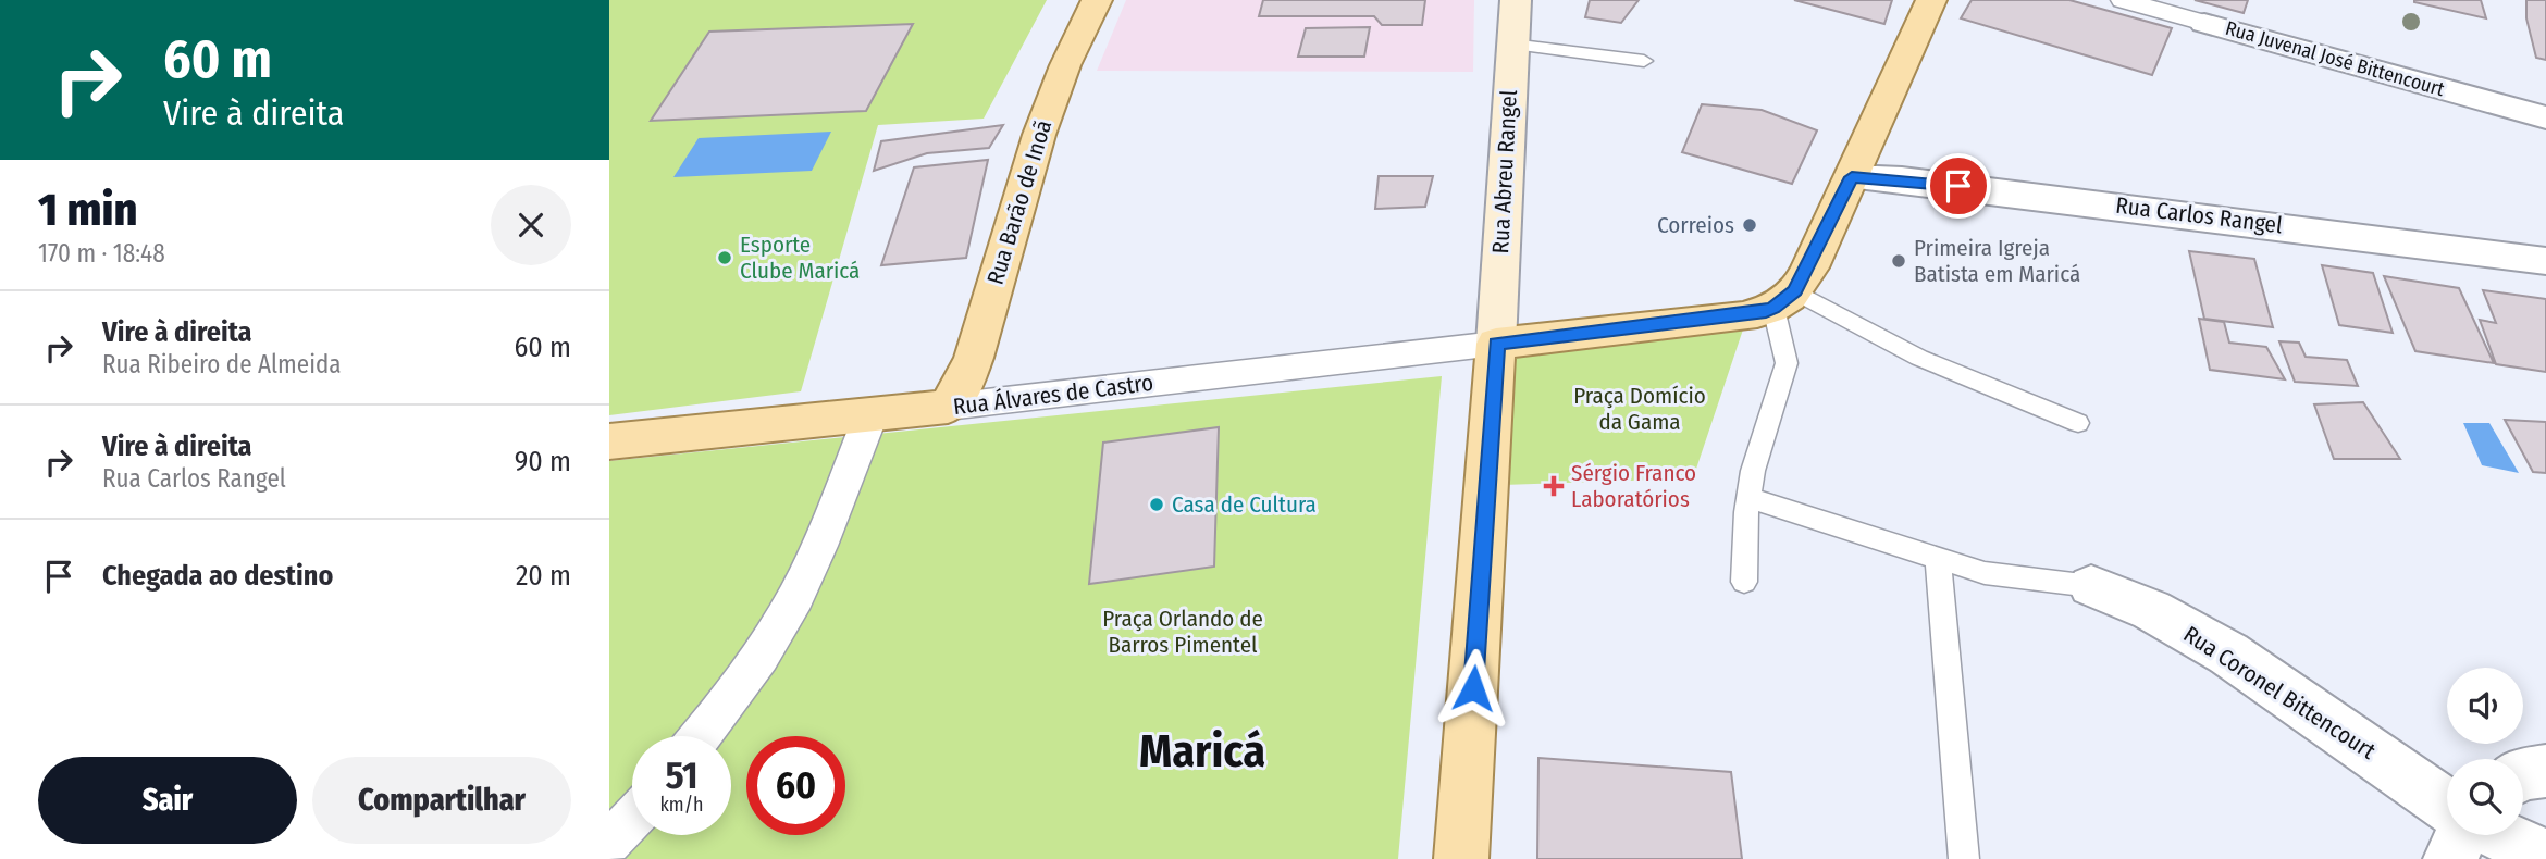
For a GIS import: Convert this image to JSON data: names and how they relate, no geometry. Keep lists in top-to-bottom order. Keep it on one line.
{"streets":{"main road":["Rua Abreu Rangel","Rua Barão de Inoã","Rua Álvares de Castro"],"street":["Rua Juvenal José Bittencourt","Rua Carlos Rangel","Rua Coronel Bittencourt"]},"crossings":[["Rua Abreu Rangel","Rua Álvares de Castro"],["Rua Barão de Inoã","Rua Álvares de Castro"]],"districts":["Maricá"],"parks":["Praça Domício da Gama","Praça Orlando de Barros Pimentel"],"places":{"other":["Correios","Esporte Clube Maricá","Primeira Igreja Batista em Maricá","Casa de Cultura"],"health":["Sérgio Franco Laboratórios"]},"page":{"turn":["60 m","Vire à direita"],"heading":["1 min","170 m · 18:48"],"list":[{"name":"Vire à direita","note":"Rua Ribeiro de Almeida","value":"60 m"},{"name":"Vire à direita","note":"Rua Carlos Rangel","value":"90 m"},{"name":"Chegada ao destino","value":"20 m"}],"speed":"51 km/h","limit":"60","buttons":["Sair","Compartilhar"]}}
